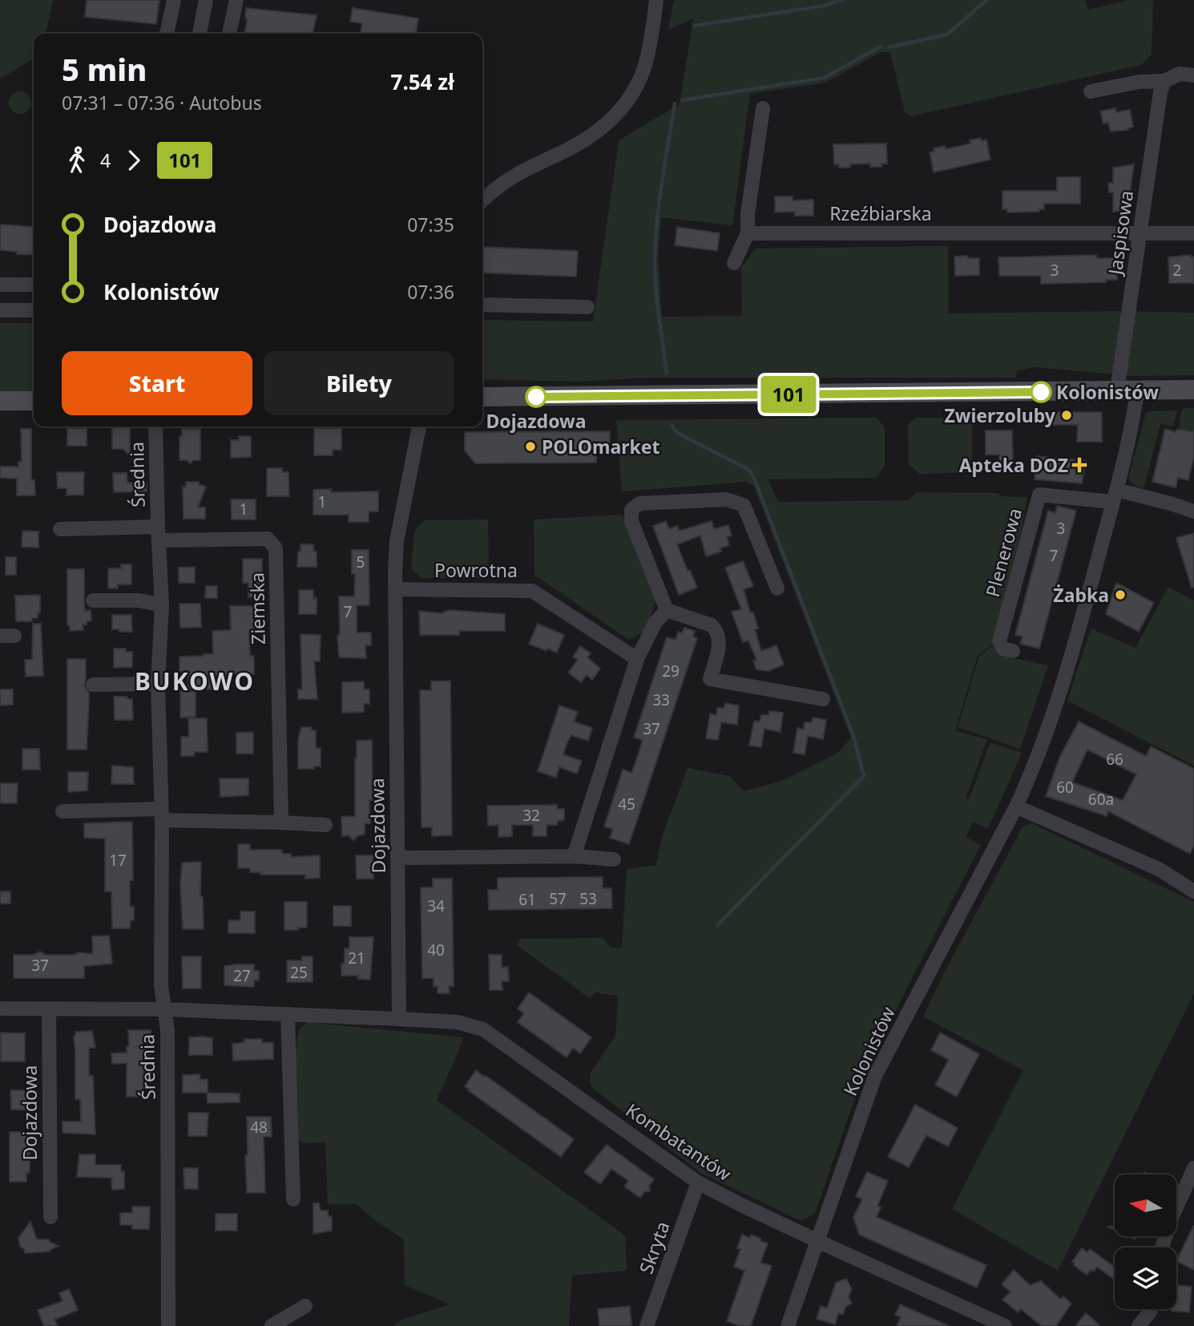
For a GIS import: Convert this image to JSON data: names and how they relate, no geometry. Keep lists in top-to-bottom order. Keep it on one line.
{"streets":{"street":["Rzeźbiarska","Jaspisowa","Średnia","Plenerowa","Powrotna","Ziemska","Dojazdowa","Kolonistów","Kombatantów","Skryta"]},"crossings":[["Rzeźbiarska","Jaspisowa"],["Średnia","Ziemska"],["Plenerowa","Kolonistów"],["Powrotna","Dojazdowa"],["Dojazdowa","Kombatantów"],["Kolonistów","Kombatantów"],["Kombatantów","Skryta"]],"districts":["BUKOWO"],"places":{"other":["Kolonistów","Dojazdowa","Zwierzoluby","POLOmarket","Żabka"],"health":["Apteka DOZ"]},"lines":["bus line 101"],"house_numbers":["3","2","1","1","3","7","5","7","29","33","37","66","60","60a","45","32","17","57","53","61","34","40","21","37","25","27","48"],"north":"left","page":{"on_map":"101","heading":["5 min","07:31 – 07:36 · Autobus","7.54 zł"],"legs":["4","101"],"list":[{"name":"Dojazdowa","value":"07:35"},{"name":"Kolonistów","value":"07:36"}],"buttons":["Start","Bilety"]}}
